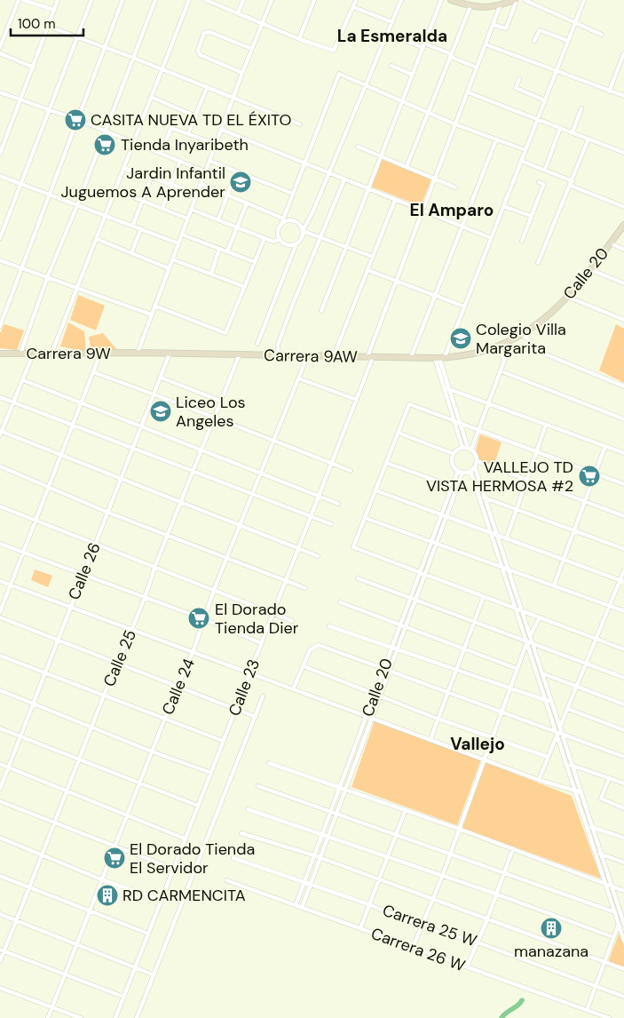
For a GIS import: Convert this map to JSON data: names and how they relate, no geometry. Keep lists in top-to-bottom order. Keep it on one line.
{"streets":{"main road":["Calle 20","Carrera 9W","Carrera 9AW"],"street":["Calle 26","Calle 25","Calle 24","Calle 23","Carrera 25 W","Carrera 26 W"]},"crossings":[["Calle 20","Carrera 9AW"],["Calle 20","Carrera 25 W"],["Calle 20","Carrera 26 W"],["Carrera 9W","Carrera 9AW"],["Carrera 9AW","Calle 26"],["Carrera 9AW","Calle 25"],["Carrera 9AW","Calle 24"],["Carrera 9AW","Calle 23"]],"districts":["La Esmeralda","El Amparo","Vallejo"],"places":{"supermarket":["CASITA NUEVA TD EL ÉXITO","Tienda Inyaribeth","VALLEJO TD VISTA HERMOSA #2","El Dorado Tienda Dier","El Dorado Tienda El Servidor"],"school or university":["Jardin Infantil Juguemos A Aprender","Colegio Villa Margarita","Liceo Los Angeles"],"building":["RD CARMENCITA","manazana"]},"scale_bar":"100 m"}
